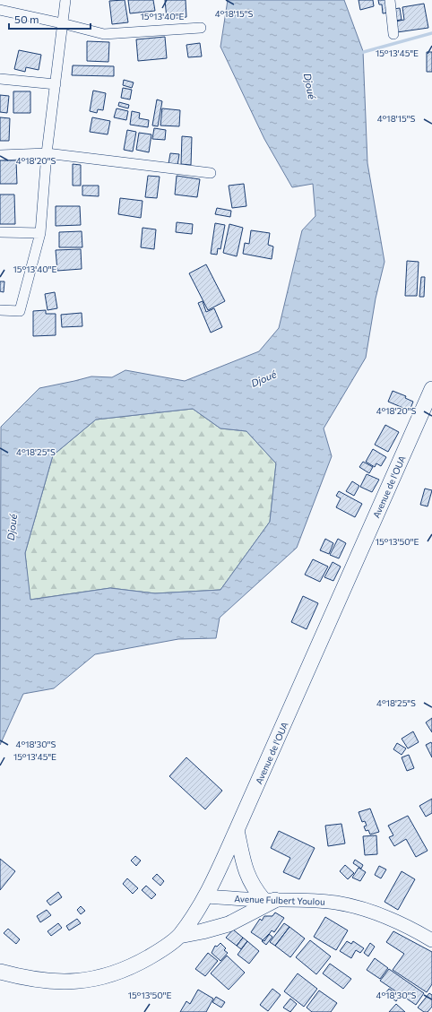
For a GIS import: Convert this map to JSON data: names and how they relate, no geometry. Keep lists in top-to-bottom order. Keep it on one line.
{"streets":{"main road":["Avenue de l'OUA","Avenue Fulbert Youlou"]},"crossings":[["Avenue de l'OUA","Avenue Fulbert Youlou"]],"water":["Djoué"],"scale_bar":"50 m","coordinates":["4°18'15\"S","15°13'40\"E","15°13'45\"E","4°18'20\"S","4°18'25\"S","15°13'50\"E","4°18'30\"S"]}
